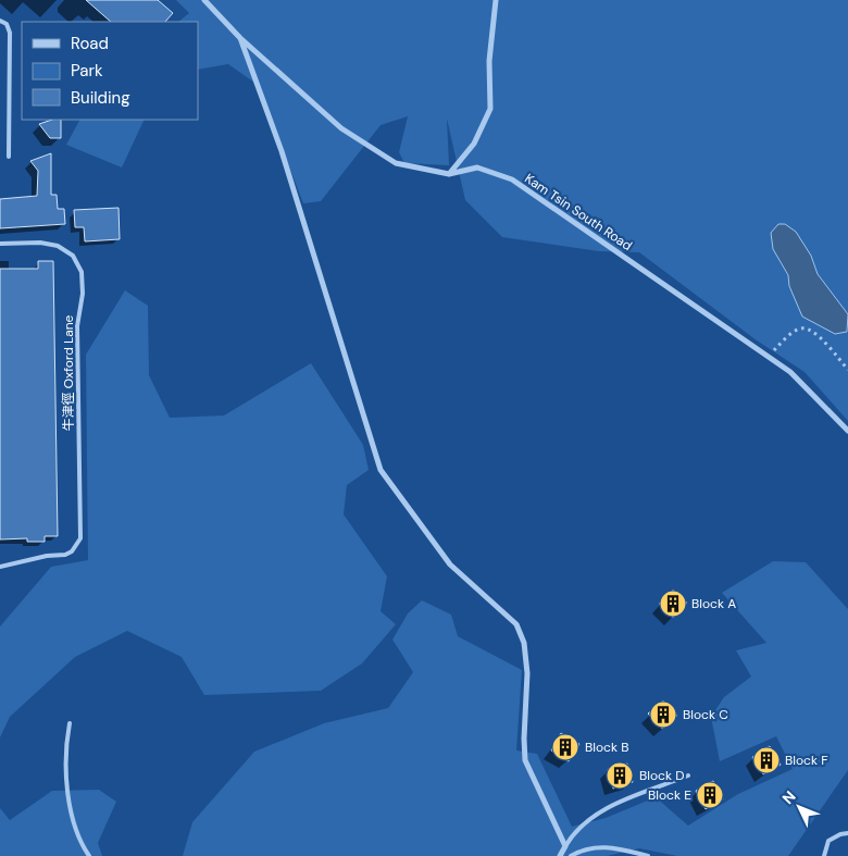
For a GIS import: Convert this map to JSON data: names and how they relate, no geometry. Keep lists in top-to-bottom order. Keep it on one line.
{"streets":{"street":["Kam Tsin South Road"],"lane":["牛津徑 Oxford Lane"]},"places":{"building":["Block A","Block C","Block B","Block F","Block D","Block E"]},"legend":["Road","Park","Building"],"north":"top left"}
